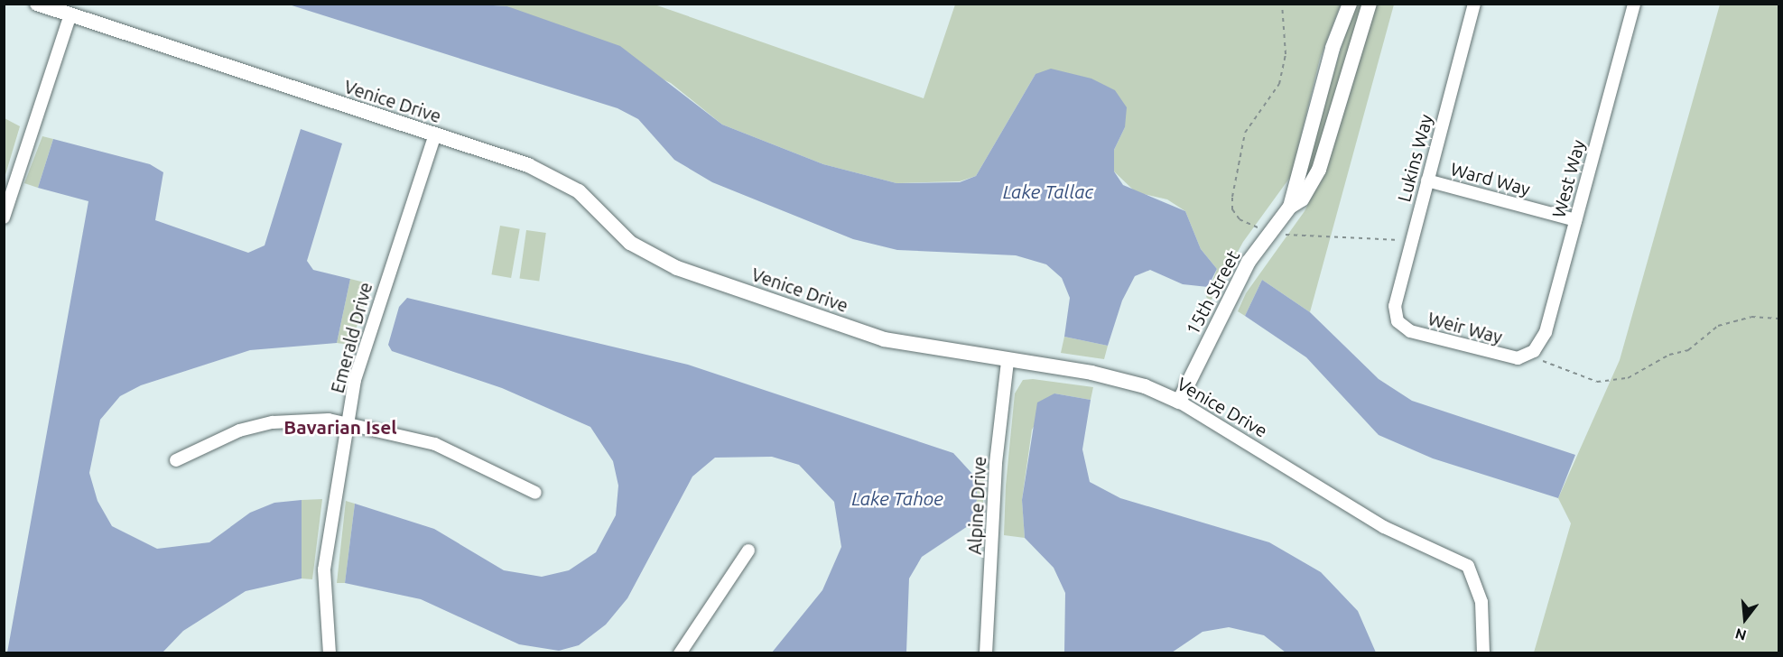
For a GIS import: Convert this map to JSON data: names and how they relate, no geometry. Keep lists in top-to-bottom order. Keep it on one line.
{"streets":{"street":["Venice Drive","Lukins Way","Ward Way","West Way","15th Street","Weir Way","Emerald Drive","Alpine Drive"]},"crossings":[["Venice Drive","15th Street"],["Venice Drive","Emerald Drive"],["Venice Drive","Alpine Drive"],["Lukins Way","Ward Way"],["Lukins Way","Weir Way"],["Ward Way","West Way"],["West Way","Weir Way"]],"districts":["Bavarian Isel"],"water":["Lake Tallac","Lake Tahoe"],"north":"bottom"}
